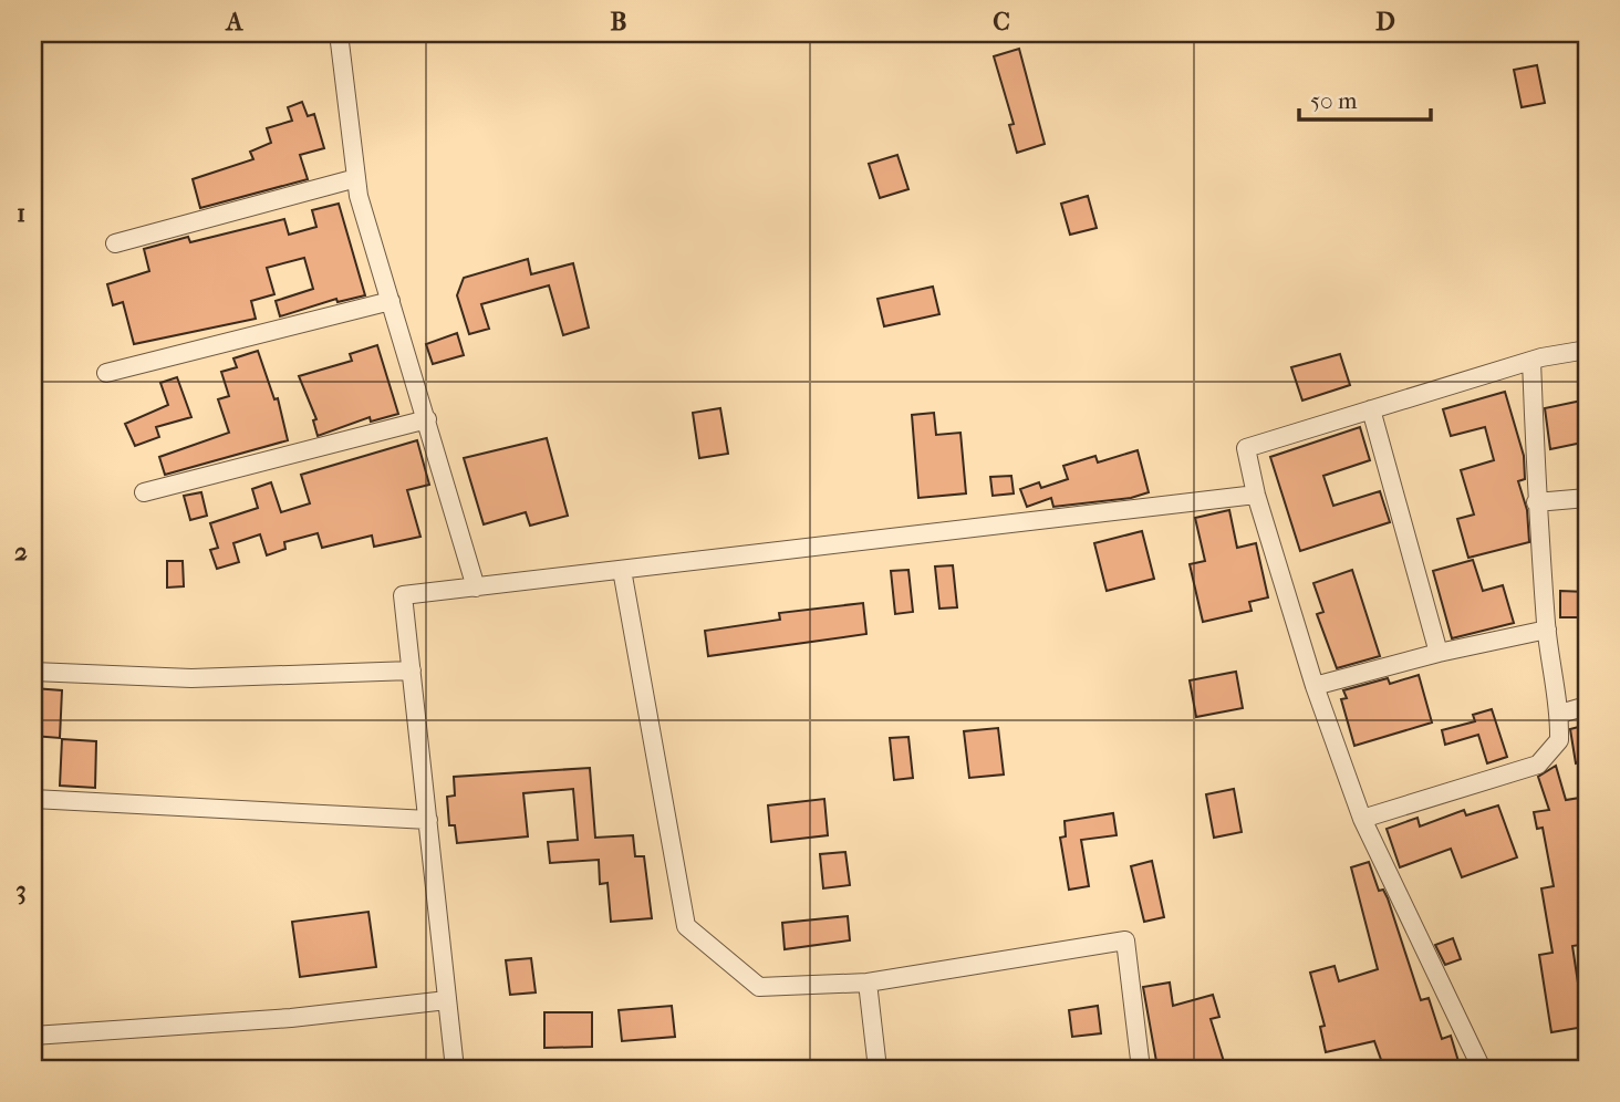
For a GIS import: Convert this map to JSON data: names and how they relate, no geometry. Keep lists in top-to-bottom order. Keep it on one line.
{"scale_bar":"50 m","grid":{"columns":["A","B","C","D"],"rows":["1","2","3"]}}
